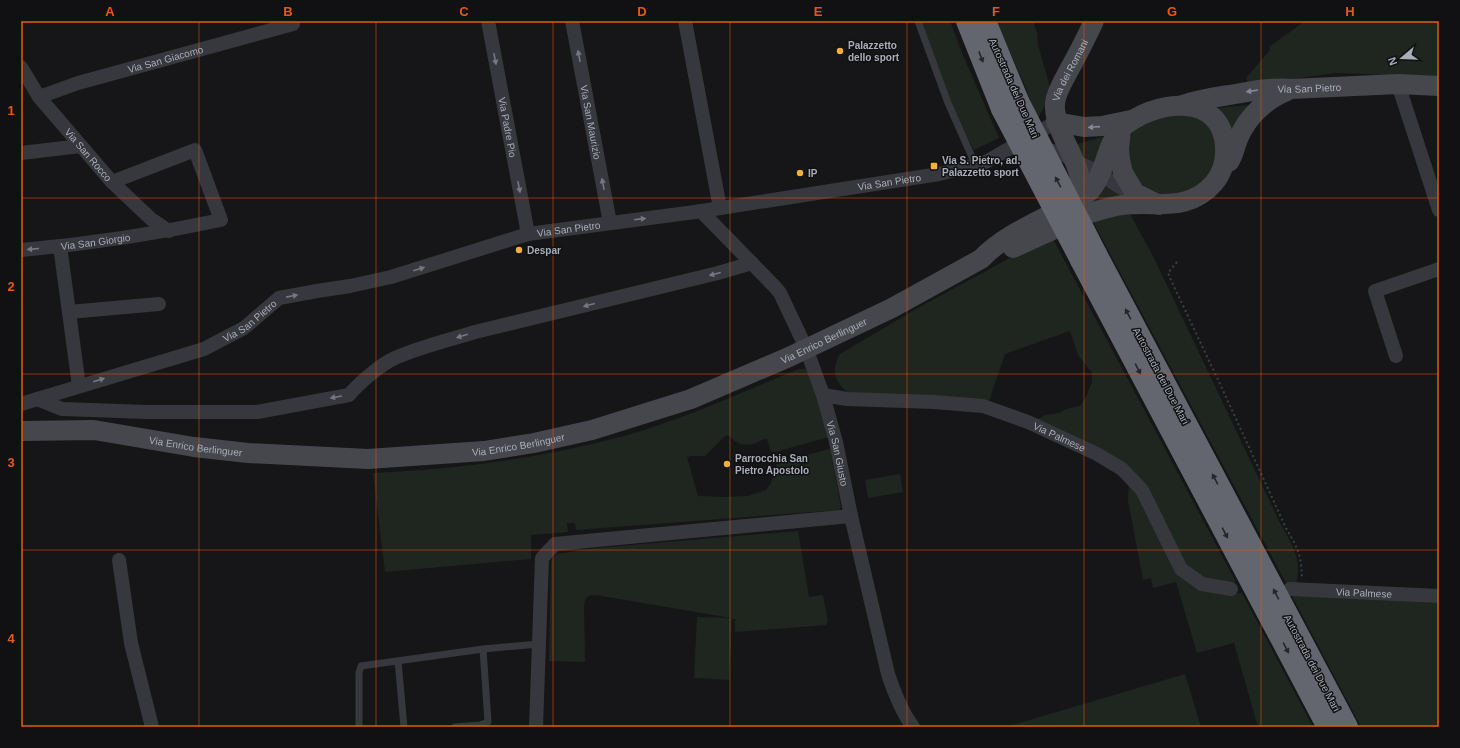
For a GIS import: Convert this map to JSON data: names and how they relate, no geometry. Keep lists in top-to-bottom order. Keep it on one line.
{"streets":{"highway":["Autostrada dei Due Mari"],"main road":["Via dei Romani","Via San Pietro","Via Enrico Berlinguer"],"street":["Via San Giacomo","Via San Maurizio","Via Padre Pio","Via San Rocco","Via San Giorgio","Via Palmese","Via San Giusto"]},"crossings":[["Via San Giacomo","Via San Rocco"],["Via dei Romani","Via San Pietro"],["Via San Pietro","Via San Maurizio"],["Via San Pietro","Via Padre Pio"],["Via San Pietro","Via Enrico Berlinguer"],["Via San Pietro","Via San Giusto"],["Via San Rocco","Via San Giorgio"],["Via Enrico Berlinguer","Via San Giusto"],["Via Palmese","Via San Giusto"]],"one_way":["Via Padre Pio"],"places":{"other":["Palazzetto dello sport","IP","Despar","Parrocchia San Pietro Apostolo"],"transit":["Via S. Pietro, ad. Palazzetto sport"]},"north":"left","grid":{"columns":["A","B","C","D","E","F","G","H"],"rows":["1","2","3","4"]}}
